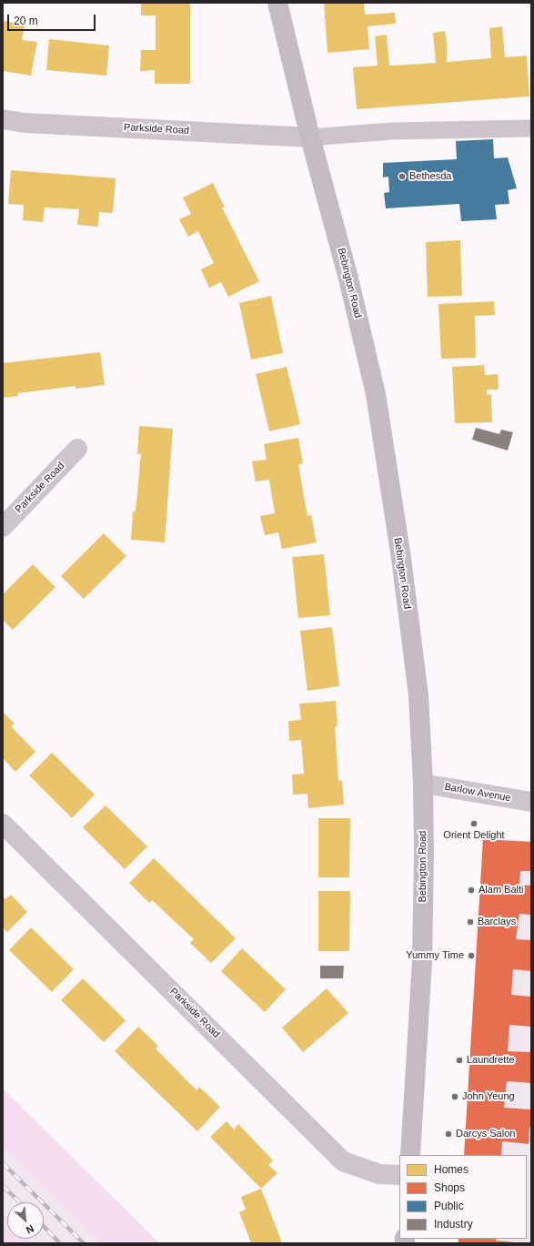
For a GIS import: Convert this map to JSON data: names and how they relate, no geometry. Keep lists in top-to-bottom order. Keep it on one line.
{"streets":{"main road":["Bebington Road"],"street":["Parkside Road","Barlow Avenue"]},"crossings":[["Parkside Road","Bebington Road"],["Bebington Road","Barlow Avenue"]],"places":["Bethesda","Orient Delight","Alam Balti","Barclays","Yummy Time","Laundrette","John Yeung","Darcys Salon"],"legend":["Homes","Shops","Public","Industry"],"scale_bar":"20 m","north":"bottom right"}
